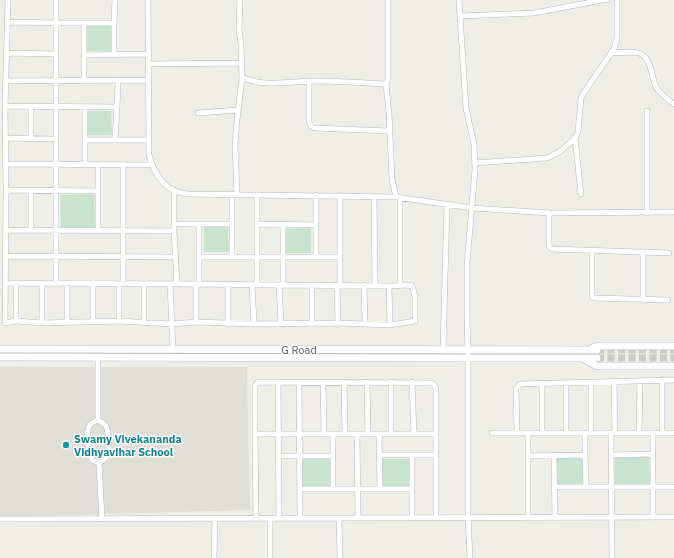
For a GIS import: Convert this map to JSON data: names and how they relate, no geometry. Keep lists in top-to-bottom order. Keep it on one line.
{"streets":{"street":["G Road"]},"places":["Swamy Vivekananda Vidhyavihar School"]}
